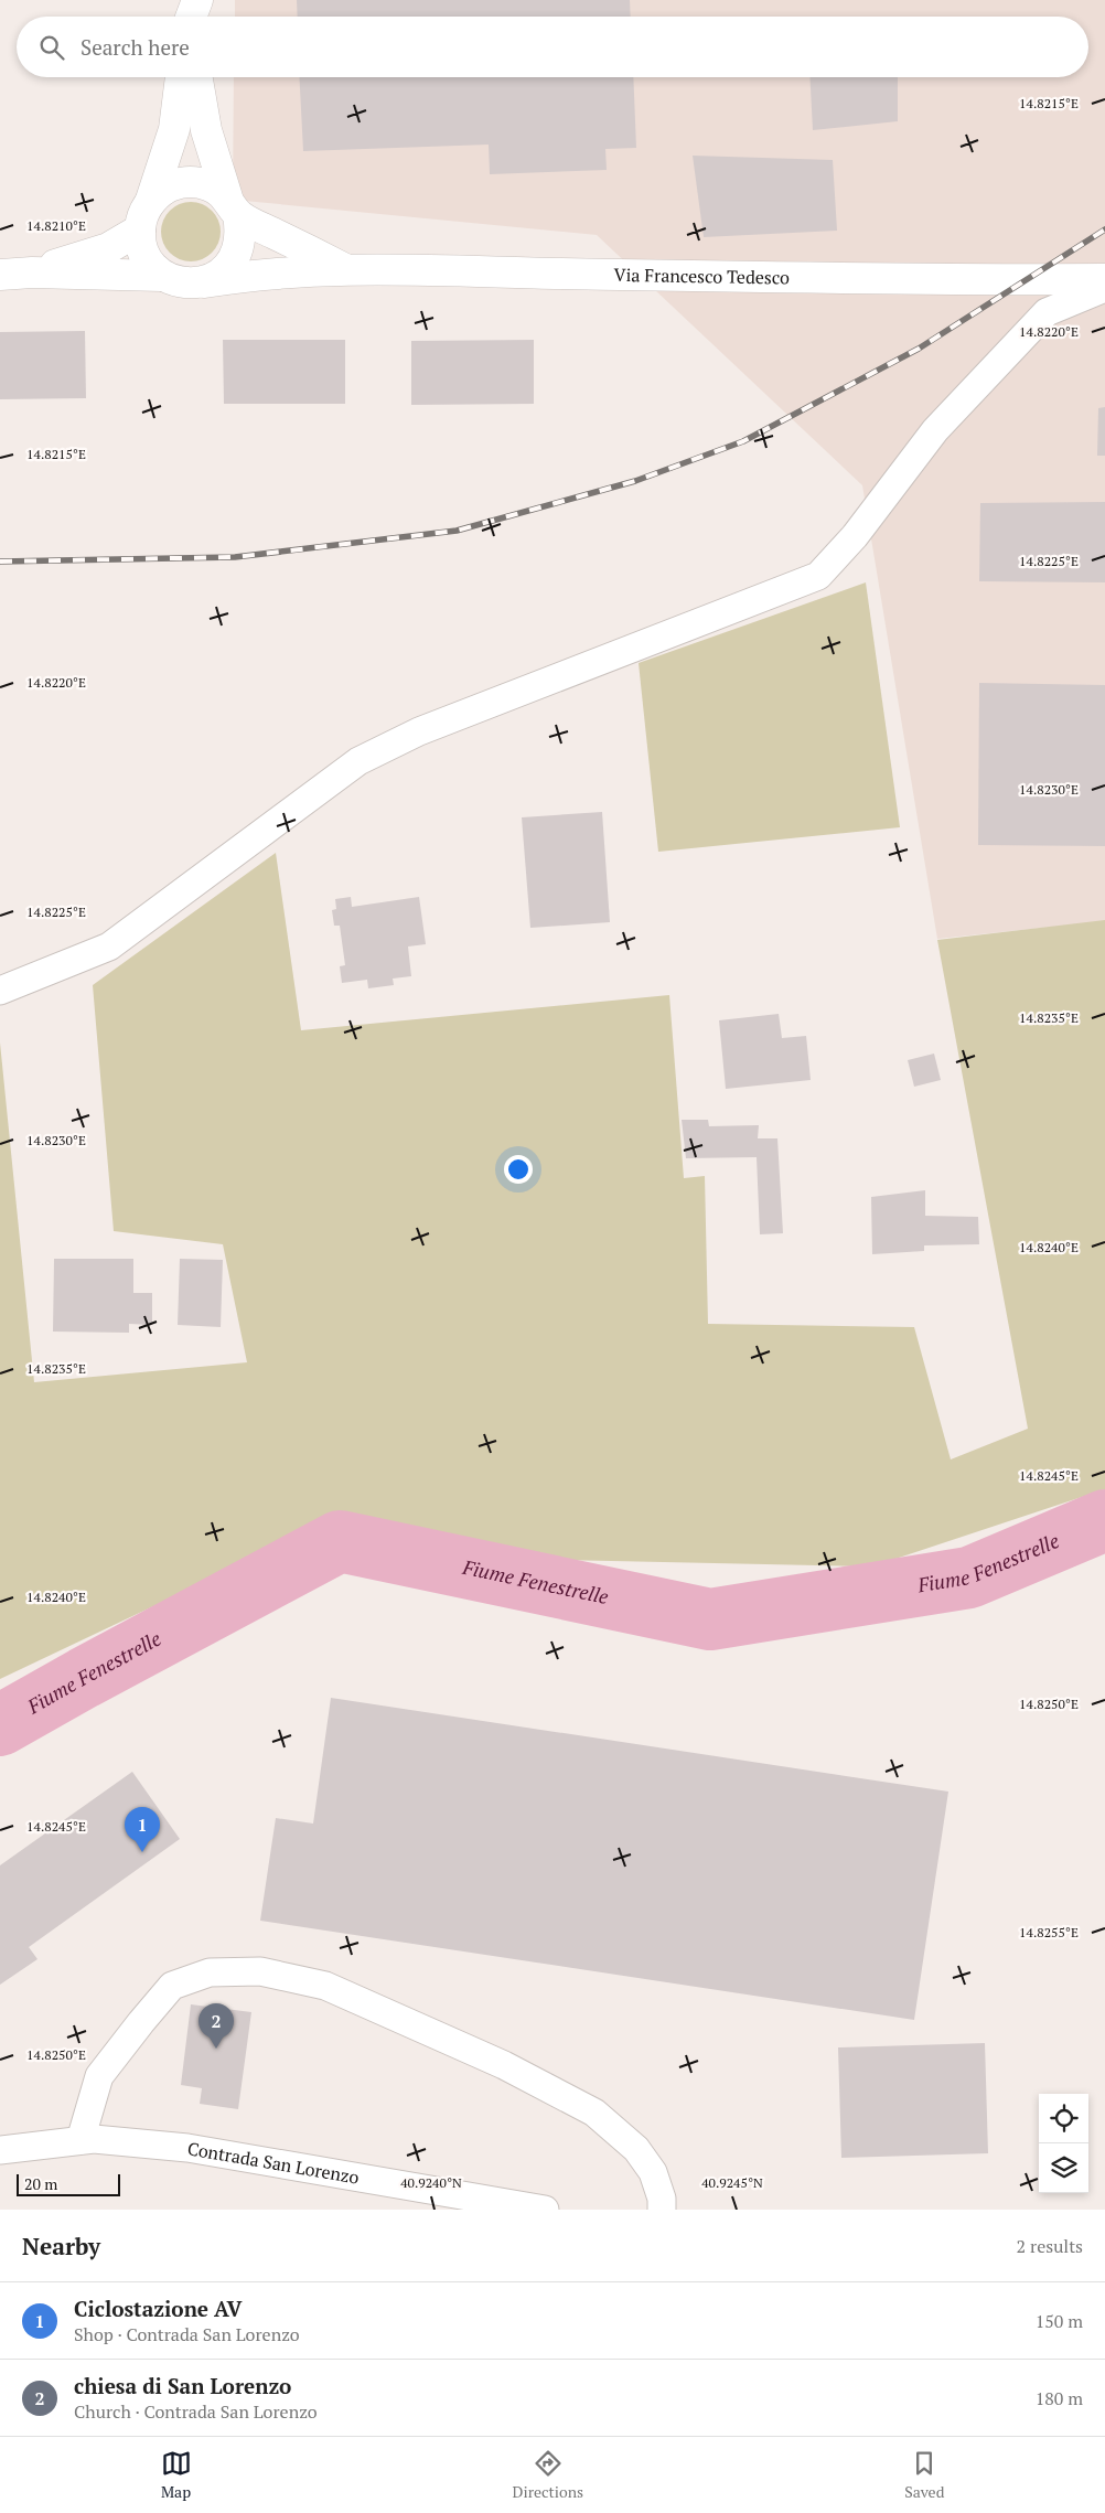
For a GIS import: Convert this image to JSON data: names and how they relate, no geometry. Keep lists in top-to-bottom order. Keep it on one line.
{"streets":{"street":["Via Francesco Tedesco","Contrada San Lorenzo"]},"water":["Fiume Fenestrelle"],"scale_bar":"20 m","page":{"search":"Search here","pins":["1","2"],"scale":"20 m","heading":["Nearby","2 results"],"list":[{"mark":"1","name":"Ciclostazione AV","note":"Shop · Contrada San Lorenzo","value":"150 m"},{"mark":"2","name":"chiesa di San Lorenzo","note":"Church · Contrada San Lorenzo","value":"180 m"}],"nav":["Map","Directions","Saved"]},"coordinates":["14.8215°E","14.8210°E","14.8220°E","14.8225°E","14.8230°E","14.8235°E","14.8240°E","14.8245°E","14.8250°E","14.8255°E","40.9240°N","40.9245°N"]}
